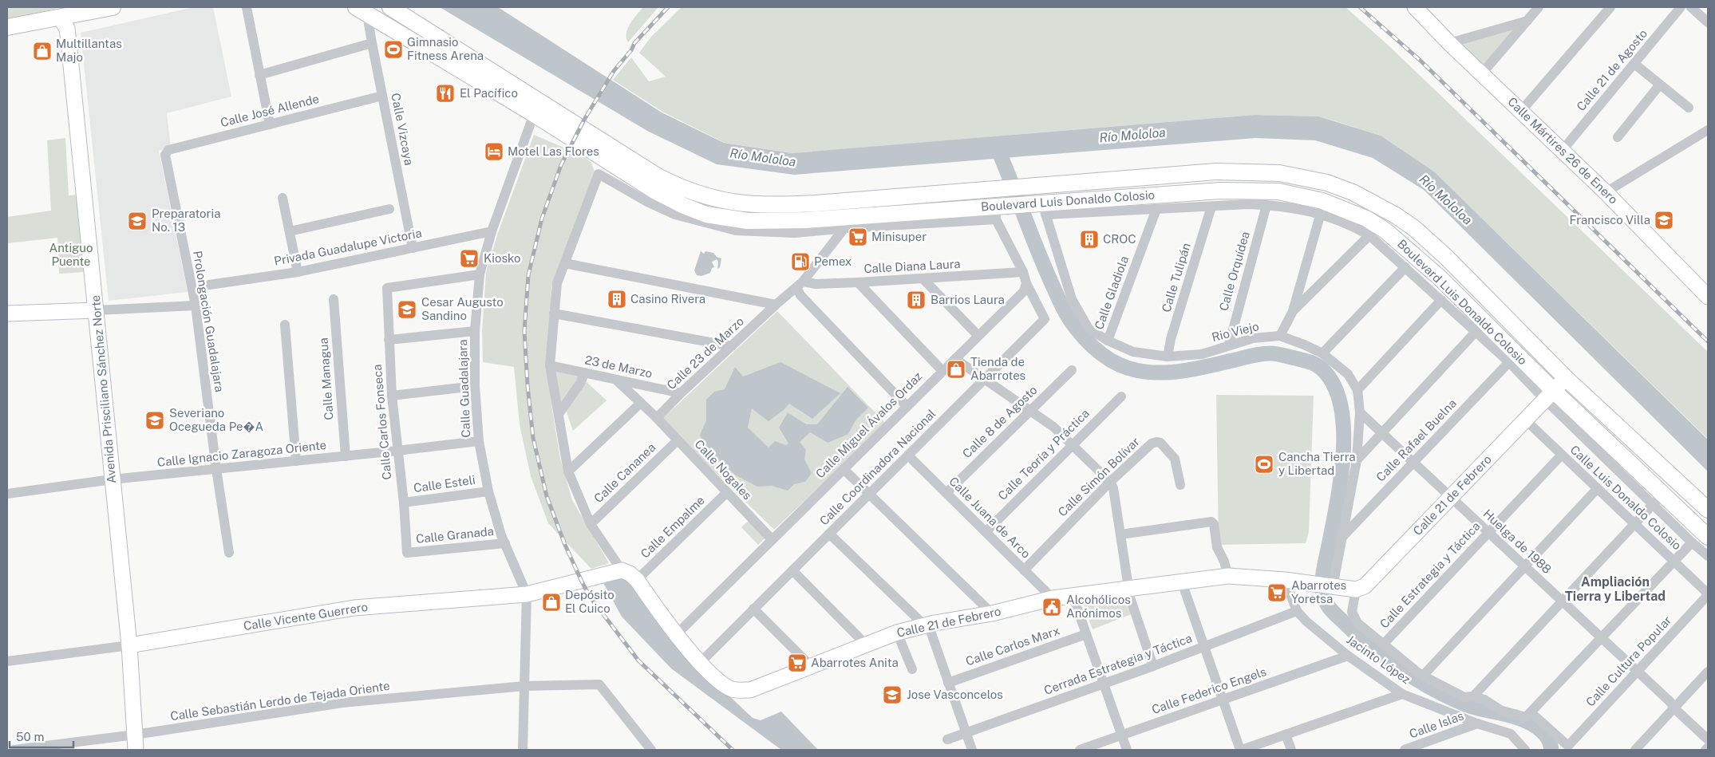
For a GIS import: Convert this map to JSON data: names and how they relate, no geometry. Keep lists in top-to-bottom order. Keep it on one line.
{"streets":{"main road":["Boulevard Luis Donaldo Colosio"],"street":["Calle 21 de Agosto","Calle José Allende","Calle Vizcaya","Calle Mártires 26 de Enero","Privada Guadalupe Victoria","Calle Diana Laura","Calle Orquídea","Calle Tulipán","Calle Gladiola","Prolongación Guadalajara","Rio Viejo","Calle 23 de Marzo","23 de Marzo","Calle Managua","Calle Guadalajara","Avenida Prisciliano Sánchez Norte","Calle Carlos Fonseca","Calle 8 de Agosto","Calle Miguel Ávalos Ordaz","Calle Rafael Buelna","Calle Ignacio Zaragoza Oriente","Calle Teoría y Práctica","Calle Coordinadora Nacional","Calle Nogales","Calle Cananea","Calle Simón Bolívar","Calle Esteli","Calle 21 de Febrero","Calle Luis Donaldo Colosio","Calle Juana de Arco","Calle Empalme","Calle Granada","Huelga de 1988","Calle Estrategia y Táctica","Calle Vicente Guerrero","Calle Carlos Marx","Jacinto López","Calle Cultura Popular","Cerrada Estrategia y Táctica","Calle Federico Engels","Calle Sebastián Lerdo de Tejada Oriente","Calle Islas"]},"crossings":[["Calle 21 de Agosto","Calle Mártires 26 de Enero"],["Calle José Allende","Calle Vizcaya"],["Calle José Allende","Prolongación Guadalajara"],["Calle Vizcaya","Boulevard Luis Donaldo Colosio"],["Calle Vizcaya","Privada Guadalupe Victoria"],["Boulevard Luis Donaldo Colosio","Calle Orquídea"],["Boulevard Luis Donaldo Colosio","Calle Tulipán"],["Boulevard Luis Donaldo Colosio","Calle Gladiola"],["Boulevard Luis Donaldo Colosio","Rio Viejo"],["Boulevard Luis Donaldo Colosio","Calle 23 de Marzo"],["Boulevard Luis Donaldo Colosio","Calle Guadalajara"],["Boulevard Luis Donaldo Colosio","Calle Rafael Buelna"],["Boulevard Luis Donaldo Colosio","Calle 21 de Febrero"],["Privada Guadalupe Victoria","Calle Guadalajara"],["Calle Diana Laura","Calle 23 de Marzo"],["Calle Orquídea","Rio Viejo"],["Calle Tulipán","Rio Viejo"],["Calle Gladiola","Rio Viejo"],["Prolongación Guadalajara","Calle Ignacio Zaragoza Oriente"],["Rio Viejo","Calle Rafael Buelna"],["Rio Viejo","Calle 21 de Febrero"],["Rio Viejo","Huelga de 1988"],["Calle 23 de Marzo","23 de Marzo"],["Calle 23 de Marzo","Calle Nogales"],["Calle Managua","Calle Ignacio Zaragoza Oriente"],["Calle Guadalajara","Calle Carlos Fonseca"],["Calle Guadalajara","Calle Ignacio Zaragoza Oriente"],["Calle Guadalajara","Calle Esteli"],["Calle Guadalajara","Calle Granada"],["Calle Guadalajara","Calle Vicente Guerrero"],["Calle Guadalajara","Calle Sebastián Lerdo de Tejada Oriente"],["Avenida Prisciliano Sánchez Norte","Calle Ignacio Zaragoza Oriente"],["Avenida Prisciliano Sánchez Norte","Calle Vicente Guerrero"],["Avenida Prisciliano Sánchez Norte","Calle Sebastián Lerdo de Tejada Oriente"],["Calle Carlos Fonseca","Calle Ignacio Zaragoza Oriente"],["Calle Carlos Fonseca","Calle Esteli"],["Calle Carlos Fonseca","Calle Granada"],["Calle 8 de Agosto","Calle Juana de Arco"],["Calle Miguel Ávalos Ordaz","Calle Coordinadora Nacional"],["Calle Miguel Ávalos Ordaz","Calle Nogales"],["Calle Miguel Ávalos Ordaz","Calle 21 de Febrero"],["Calle Rafael Buelna","Huelga de 1988"],["Calle Teoría y Práctica","Calle Juana de Arco"],["Calle Coordinadora Nacional","Calle 21 de Febrero"],["Calle Coordinadora Nacional","Calle Juana de Arco"],["Calle Nogales","Calle Cananea"],["Calle Nogales","Calle Empalme"],["Calle Simón Bolívar","Calle Juana de Arco"],["Calle 21 de Febrero","Calle Luis Donaldo Colosio"],["Calle 21 de Febrero","Calle Juana de Arco"],["Calle 21 de Febrero","Calle Empalme"],["Calle 21 de Febrero","Huelga de 1988"],["Calle 21 de Febrero","Calle Vicente Guerrero"],["Calle 21 de Febrero","Jacinto López"],["Calle Luis Donaldo Colosio","Calle Estrategia y Táctica"],["Calle Luis Donaldo Colosio","Calle Cultura Popular"],["Huelga de 1988","Calle Estrategia y Táctica"],["Huelga de 1988","Calle Cultura Popular"],["Jacinto López","Cerrada Estrategia y Táctica"],["Jacinto López","Calle Federico Engels"],["Jacinto López","Calle Islas"]],"districts":["Ampliación Tierra y Libertad"],"water":["Río Mololoa"],"parks":["Antiguo Puente"],"places":{"sports":["Gimnasio Fitness Arena","Cancha Tierra y Libertad"],"shop":["Multillantas Majo","Tienda de Abarrotes","Depósito El Cuico"],"restaurant":["El Pacífico"],"hotel":["Motel Las Flores"],"school or university":["Francisco Villa","Preparatoria No. 13","Cesar Augusto Sandino","Severiano Ocegueda Pe�A","Jose Vasconcelos"],"supermarket":["Minisuper","Kiosko","Abarrotes Yoretsa","Abarrotes Anita"],"building":["CROC","Casino Rivera","Barrios Laura"],"fuel station":["Pemex"],"public building":["Alcohólicos Anónimos"]},"scale_bar":"50 m"}
